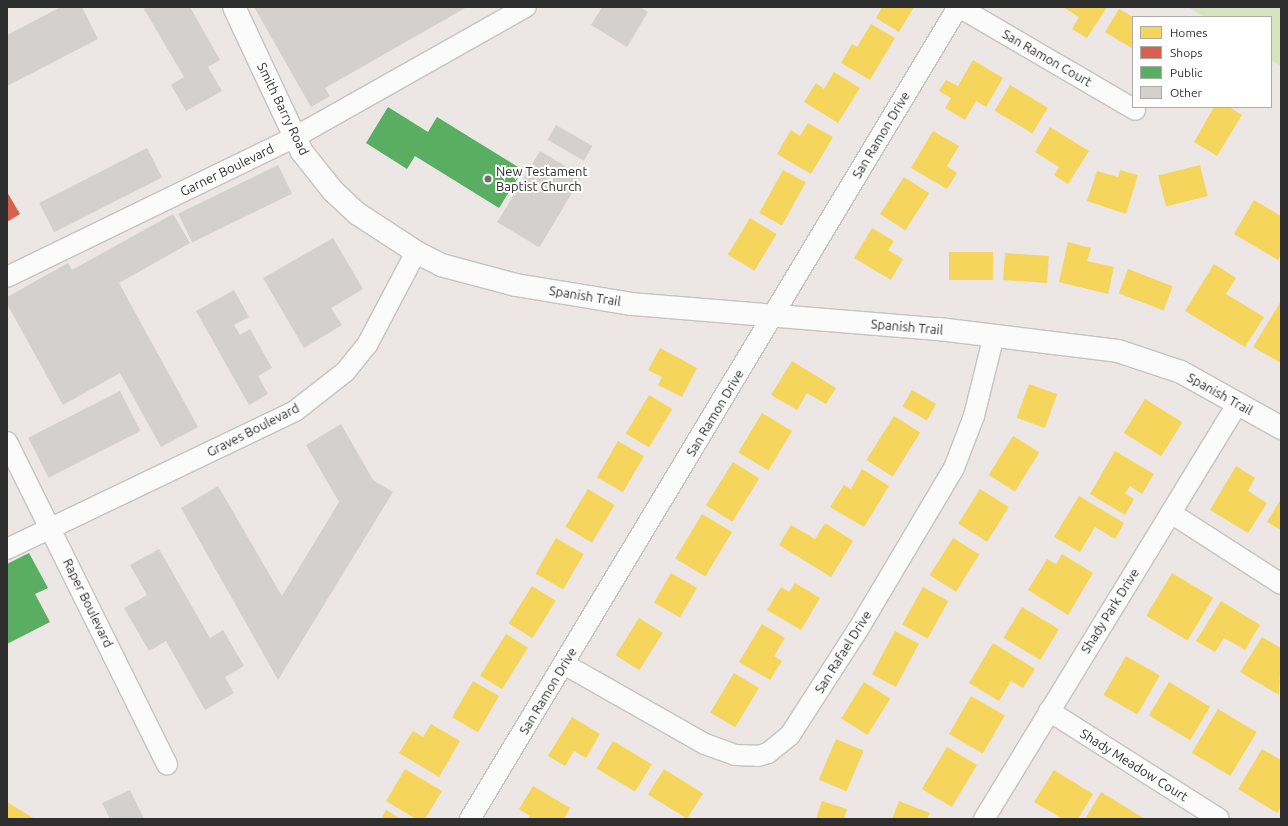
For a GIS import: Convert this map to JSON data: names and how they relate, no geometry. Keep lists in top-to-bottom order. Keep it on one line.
{"streets":{"street":["San Ramon Court","Smith Barry Road","San Ramon Drive","Garner Boulevard","Spanish Trail","Graves Boulevard","Raper Boulevard","Shady Park Drive","San Rafael Drive","Shady Meadow Court"]},"crossings":[["San Ramon Court","San Ramon Drive"],["Smith Barry Road","Garner Boulevard"],["Smith Barry Road","Spanish Trail"],["Smith Barry Road","Graves Boulevard"],["San Ramon Drive","Spanish Trail"],["San Ramon Drive","San Rafael Drive"],["Spanish Trail","Shady Park Drive"],["Spanish Trail","San Rafael Drive"],["Graves Boulevard","Raper Boulevard"],["Shady Park Drive","Shady Meadow Court"]],"places":["New Testament Baptist Church"],"legend":["Homes","Shops","Public","Other"]}
